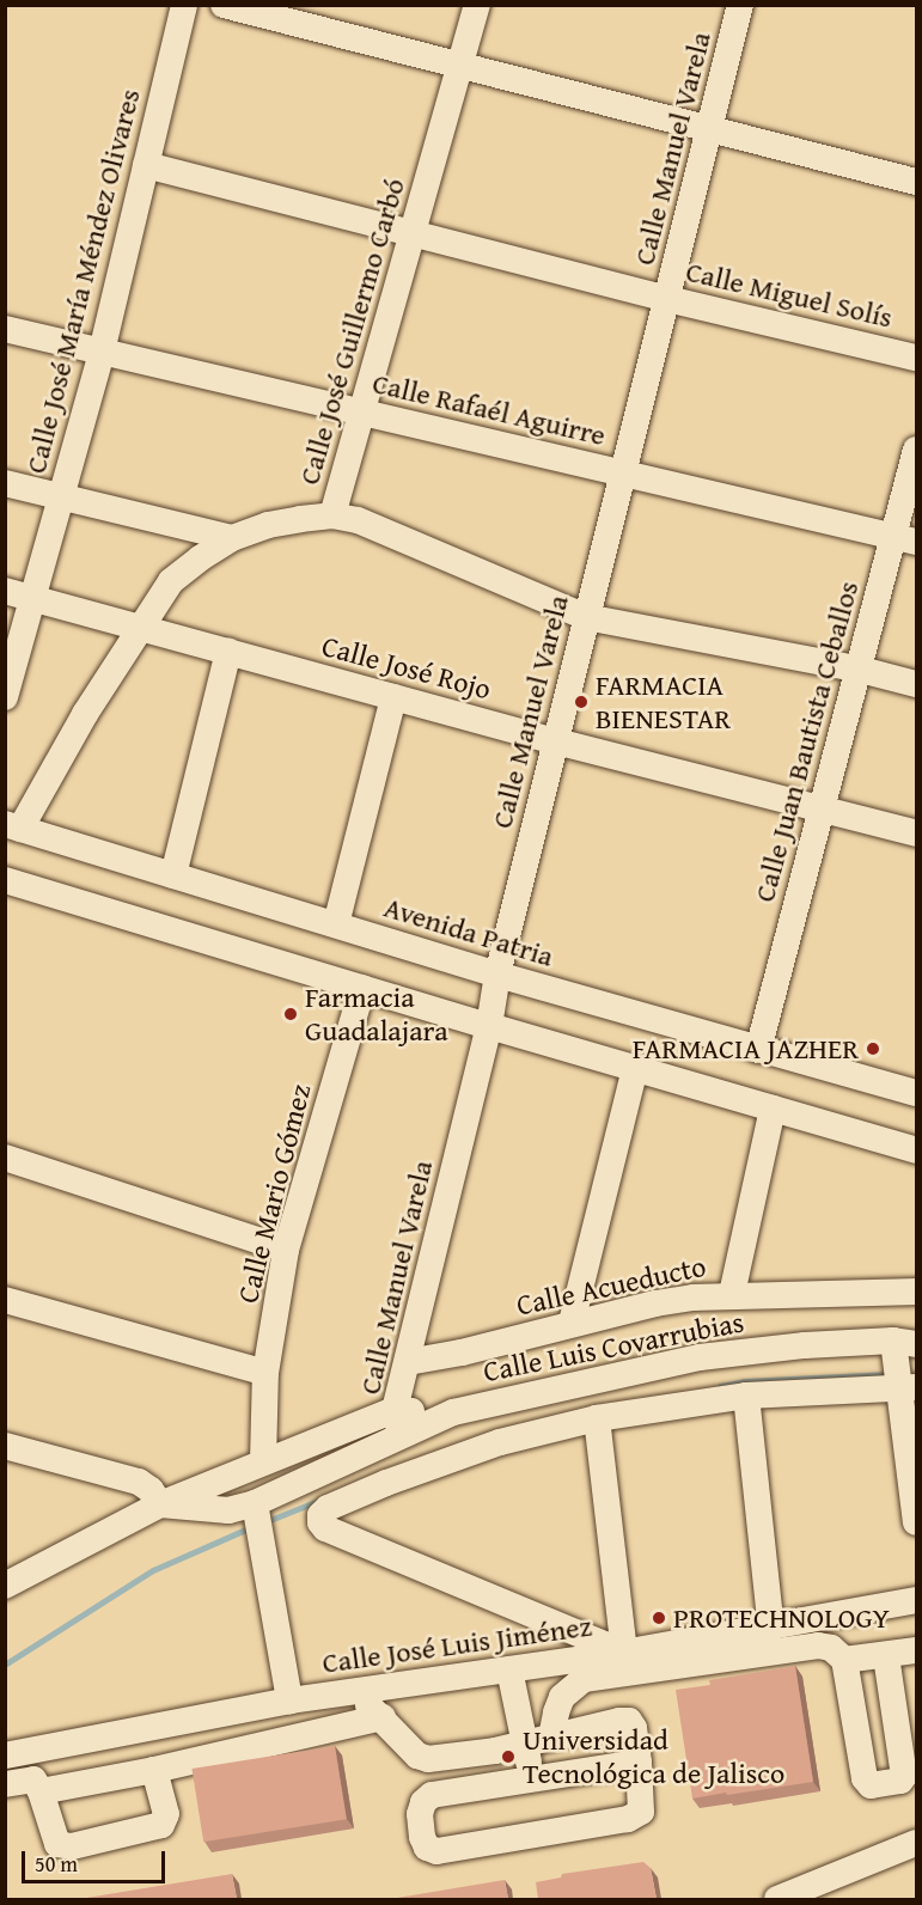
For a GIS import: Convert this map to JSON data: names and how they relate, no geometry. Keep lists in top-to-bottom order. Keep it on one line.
{"streets":{"street":["Calle Manuel Varela","Calle José María Méndez Olivares","Calle Miguel Solís","Calle José Guillermo Carbó","Calle Rafaél Aguirre","Calle José Rojo","Calle Juan Bautista Ceballos","Avenida Patria","Calle Mario Gómez","Calle Acueducto","Calle Luis Covarrubias","Calle José Luis Jiménez"]},"crossings":[["Calle Manuel Varela","Calle Miguel Solís"],["Calle Manuel Varela","Calle Rafaél Aguirre"],["Calle Manuel Varela","Calle José Rojo"],["Calle Manuel Varela","Avenida Patria"],["Calle Manuel Varela","Calle Acueducto"],["Calle Manuel Varela","Calle Luis Covarrubias"],["Calle José María Méndez Olivares","Calle Miguel Solís"],["Calle José María Méndez Olivares","Calle Rafaél Aguirre"],["Calle José María Méndez Olivares","Calle José Rojo"],["Calle Miguel Solís","Calle José Guillermo Carbó"],["Calle José Guillermo Carbó","Calle Rafaél Aguirre"],["Calle José Guillermo Carbó","Calle José Rojo"],["Calle José Guillermo Carbó","Avenida Patria"],["Calle Rafaél Aguirre","Calle Juan Bautista Ceballos"],["Calle José Rojo","Calle Juan Bautista Ceballos"],["Calle Juan Bautista Ceballos","Avenida Patria"],["Calle Mario Gómez","Calle Luis Covarrubias"]],"places":["FARMACIA BIENESTAR","Farmacia Guadalajara","FARMACIA JAZHER","PROTECHNOLOGY","Universidad Tecnológica de Jalisco"],"scale_bar":"50 m"}
